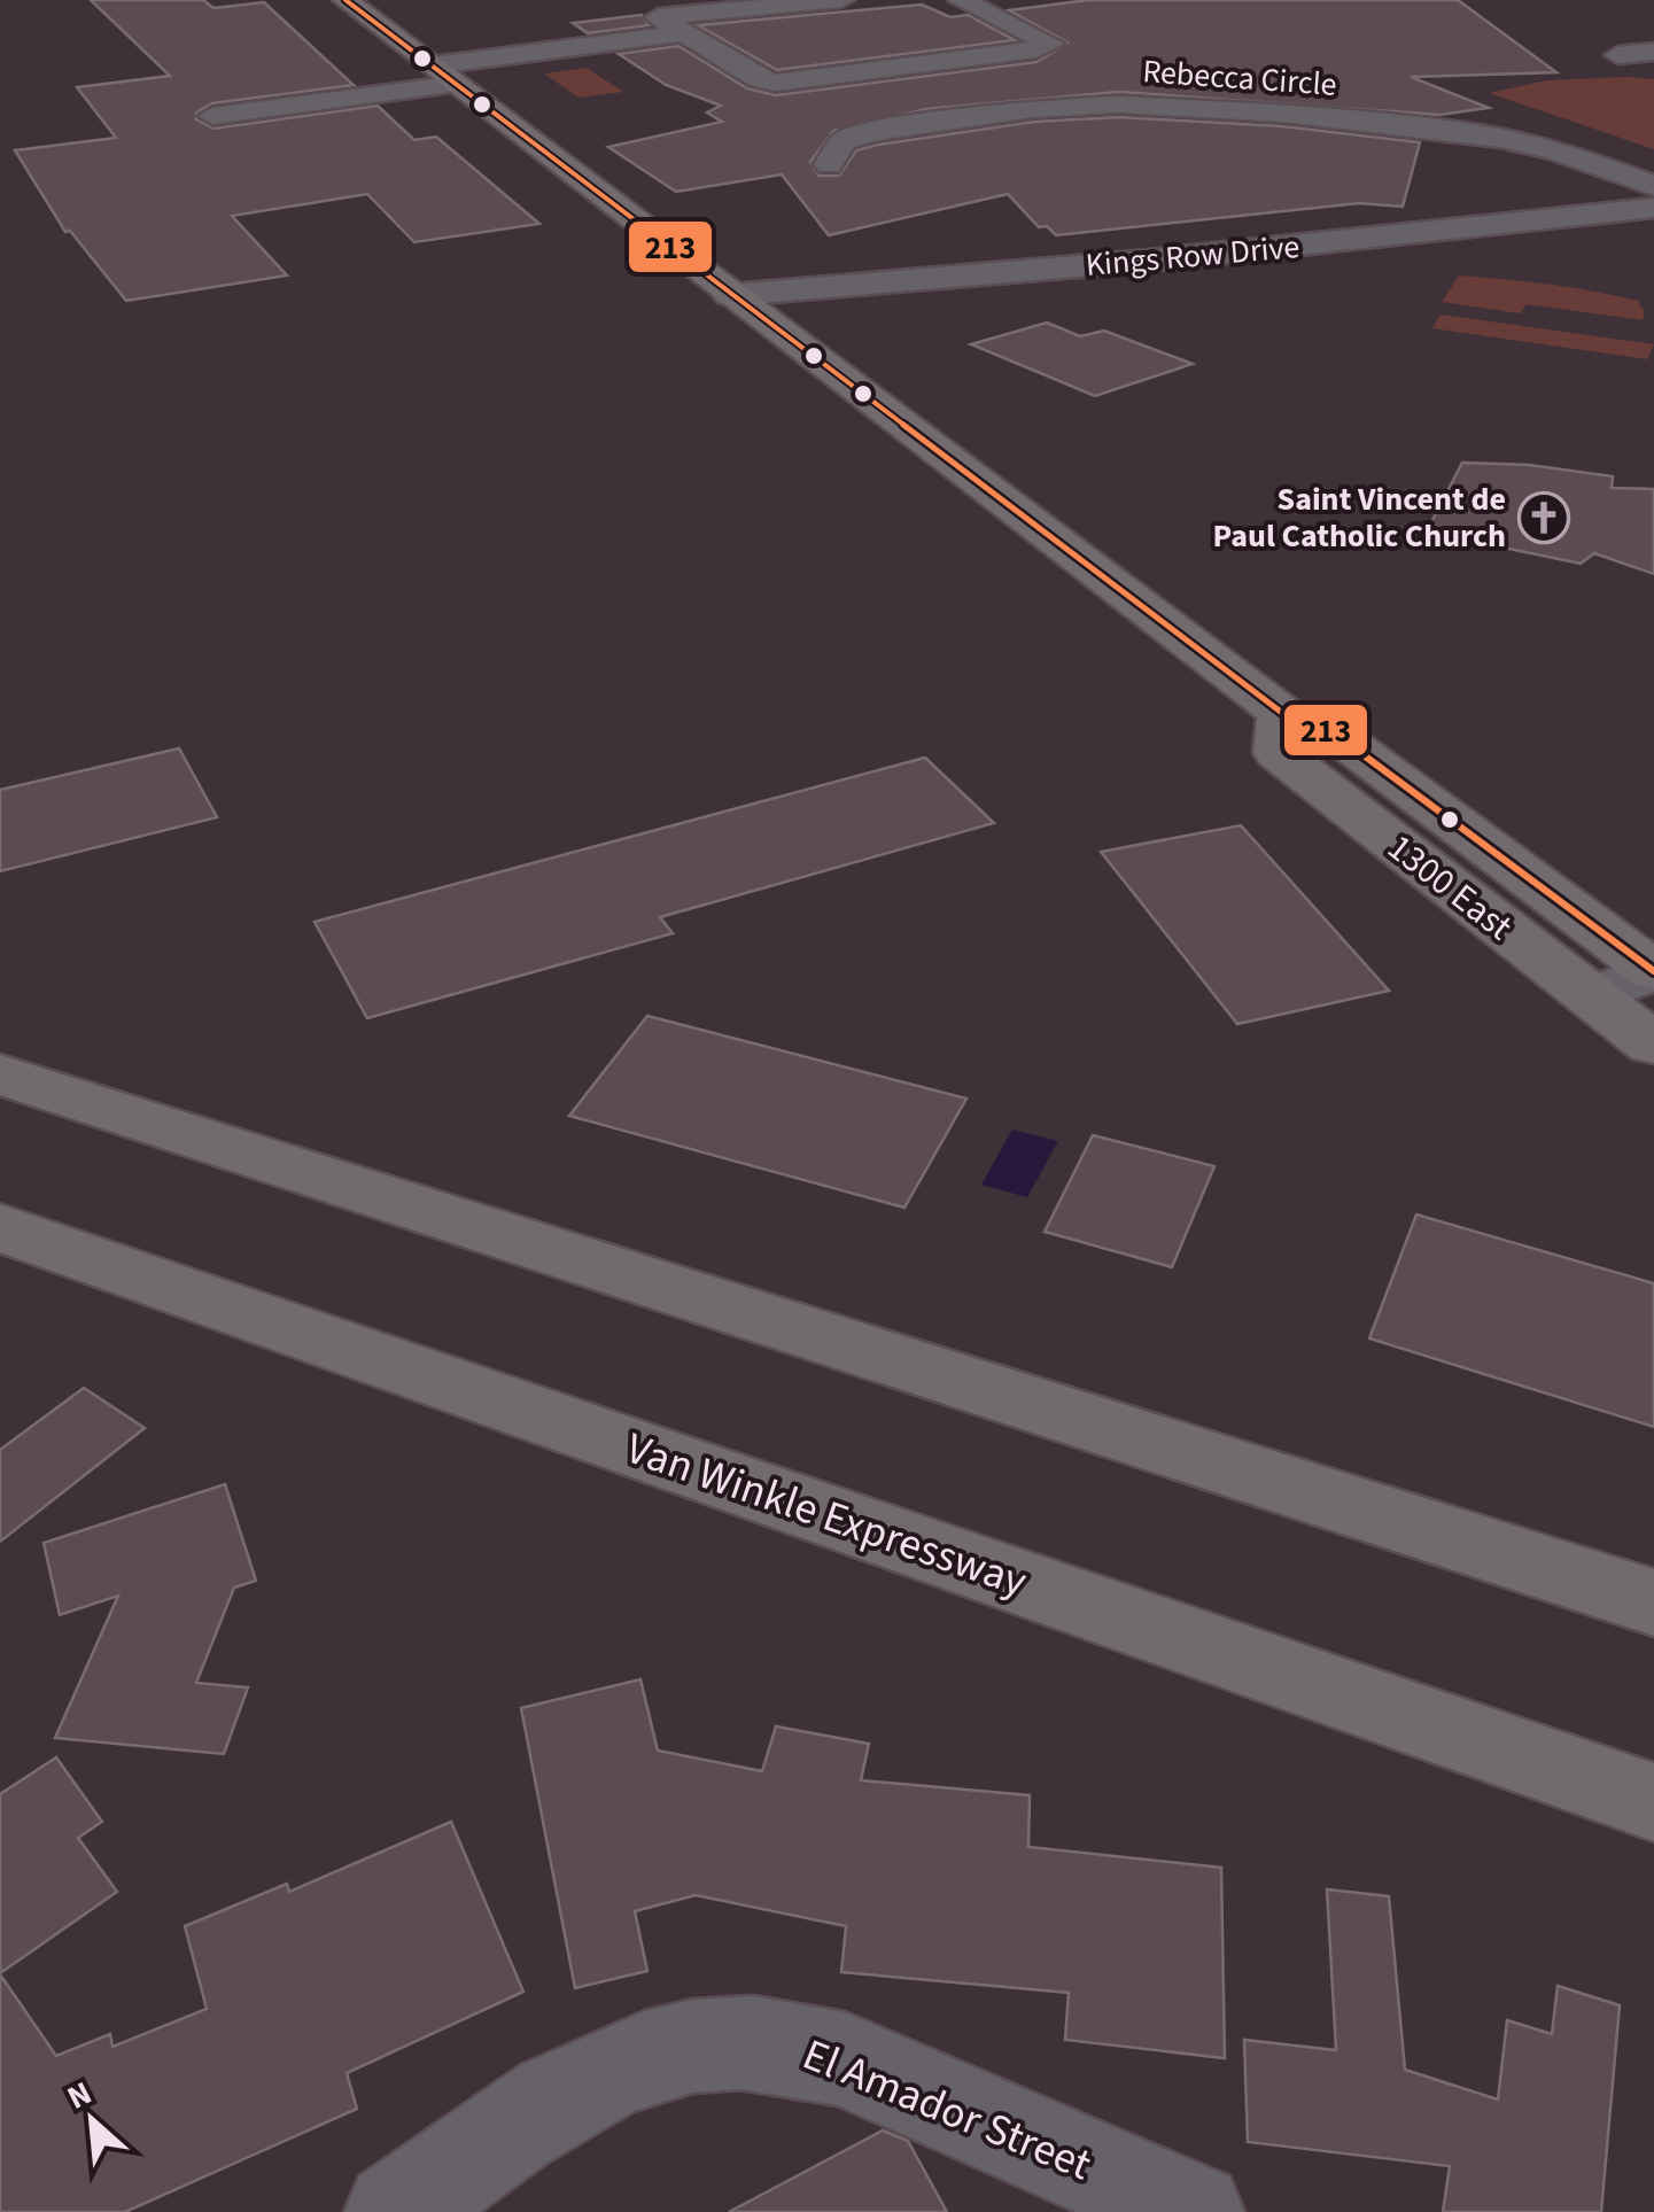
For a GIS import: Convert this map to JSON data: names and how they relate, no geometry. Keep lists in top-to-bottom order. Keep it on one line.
{"streets":{"main road":["1300 East","Van Winkle Expressway"],"street":["Rebecca Circle","Kings Row Drive","El Amador Street"]},"crossings":[["Kings Row Drive","1300 East"]],"places":{"church":["Saint Vincent de Paul Catholic Church"]},"lines":["transit line 213"],"north":"top left"}
